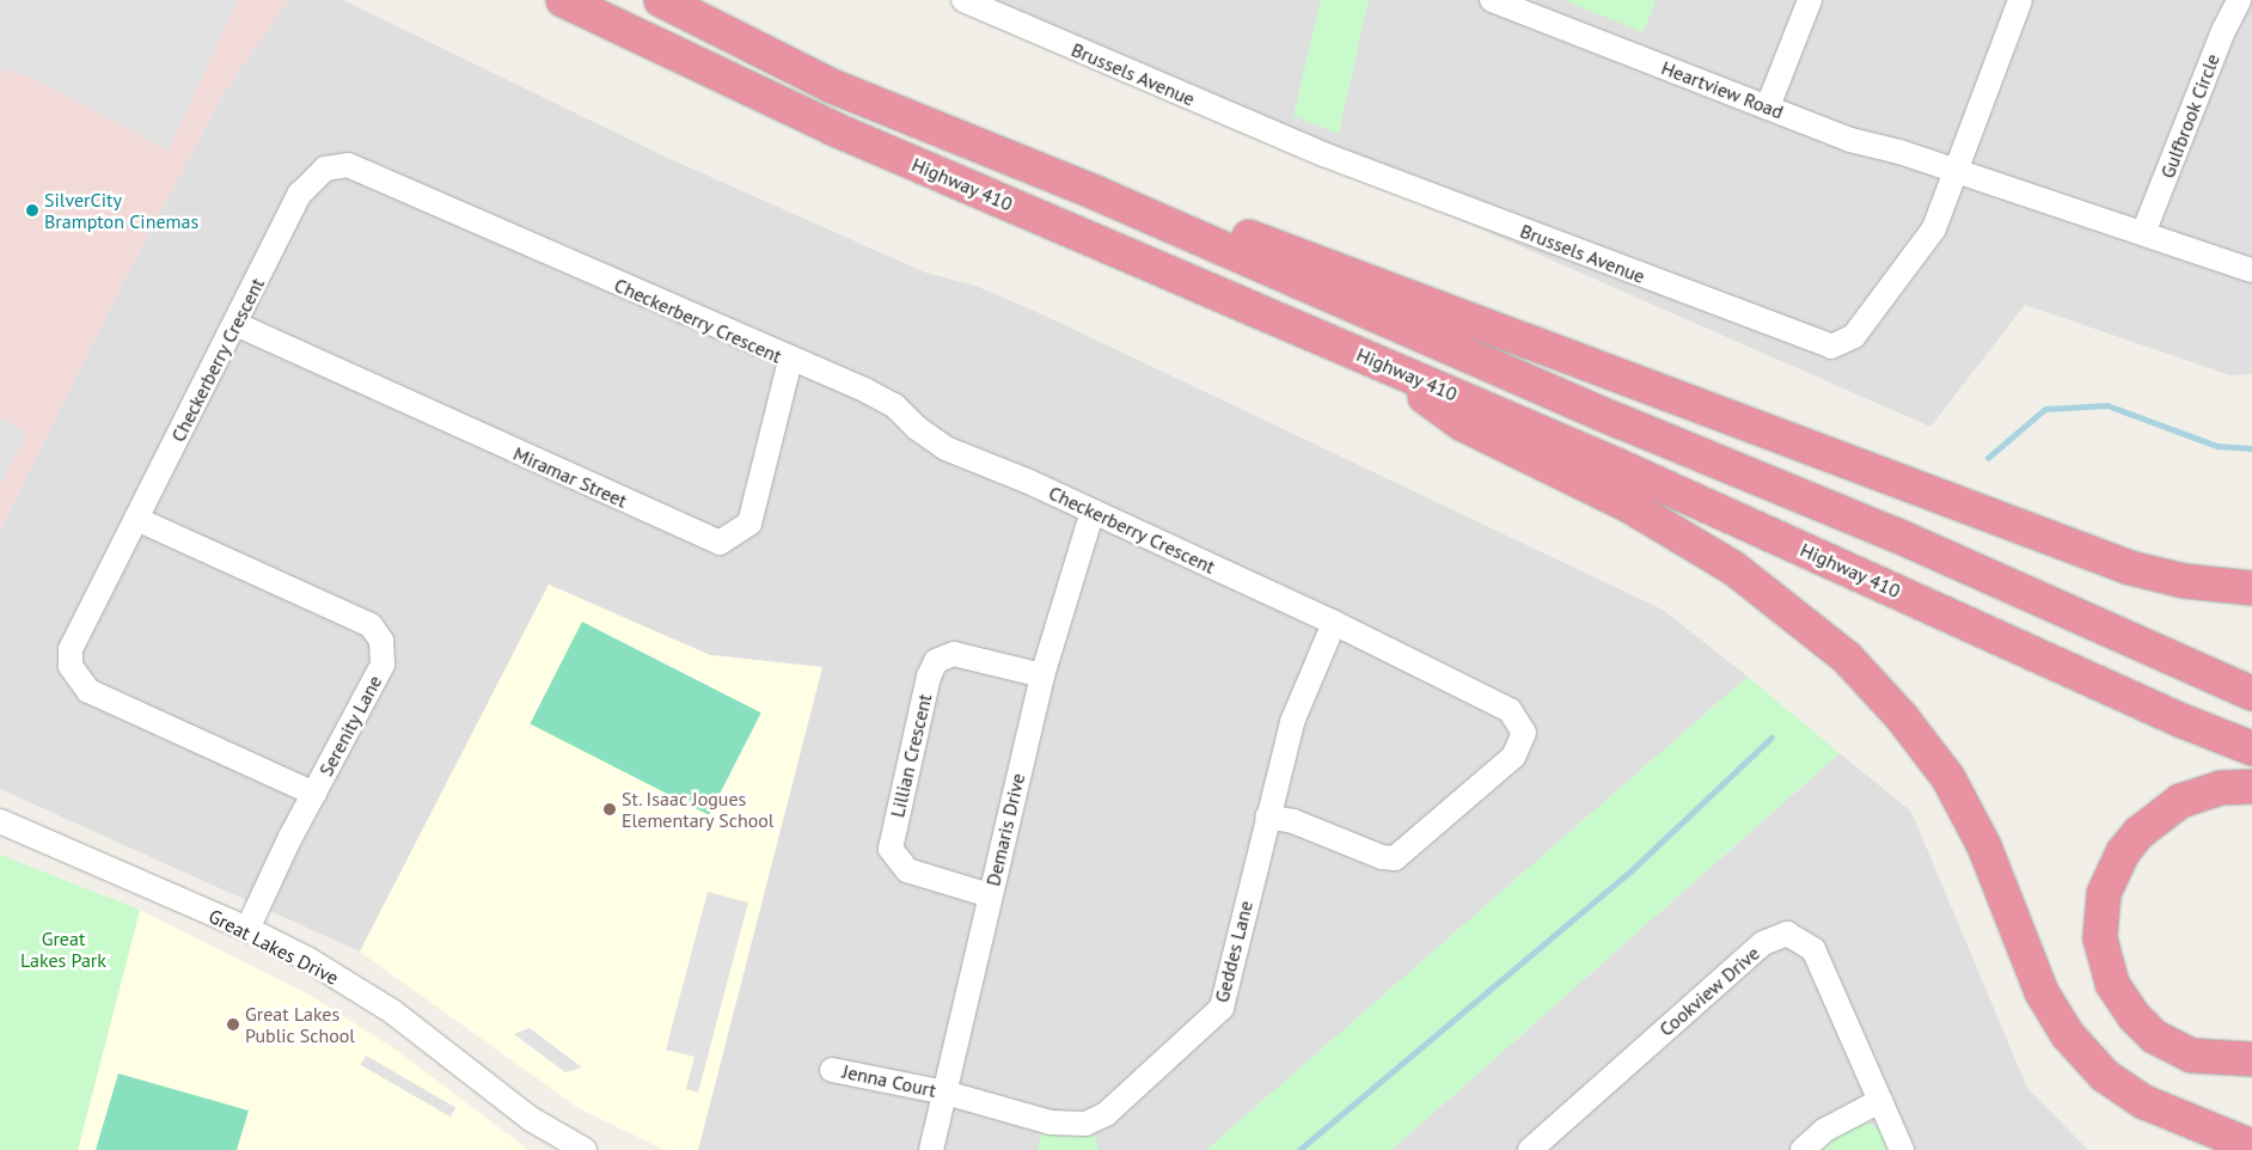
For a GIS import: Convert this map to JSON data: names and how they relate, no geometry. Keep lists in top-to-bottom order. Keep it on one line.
{"streets":{"highway":["Highway 410"],"street":["Brussels Avenue","Heartview Road","Gulfbrook Circle","Checkerberry Crescent","Miramar Street","Serenity Lane","Lillian Crescent","Demaris Drive","Great Lakes Drive","Geddes Lane","Cookview Drive","Jenna Court"]},"crossings":[["Brussels Avenue","Heartview Road"],["Checkerberry Crescent","Miramar Street"],["Checkerberry Crescent","Serenity Lane"],["Checkerberry Crescent","Demaris Drive"],["Checkerberry Crescent","Geddes Lane"],["Serenity Lane","Great Lakes Drive"],["Lillian Crescent","Demaris Drive"],["Demaris Drive","Geddes Lane"],["Demaris Drive","Jenna Court"],["Geddes Lane","Jenna Court"]],"parks":["Great Lakes Park"],"places":["SilverCity Brampton Cinemas","St. Isaac Jogues Elementary School","Great Lakes Public School"]}
